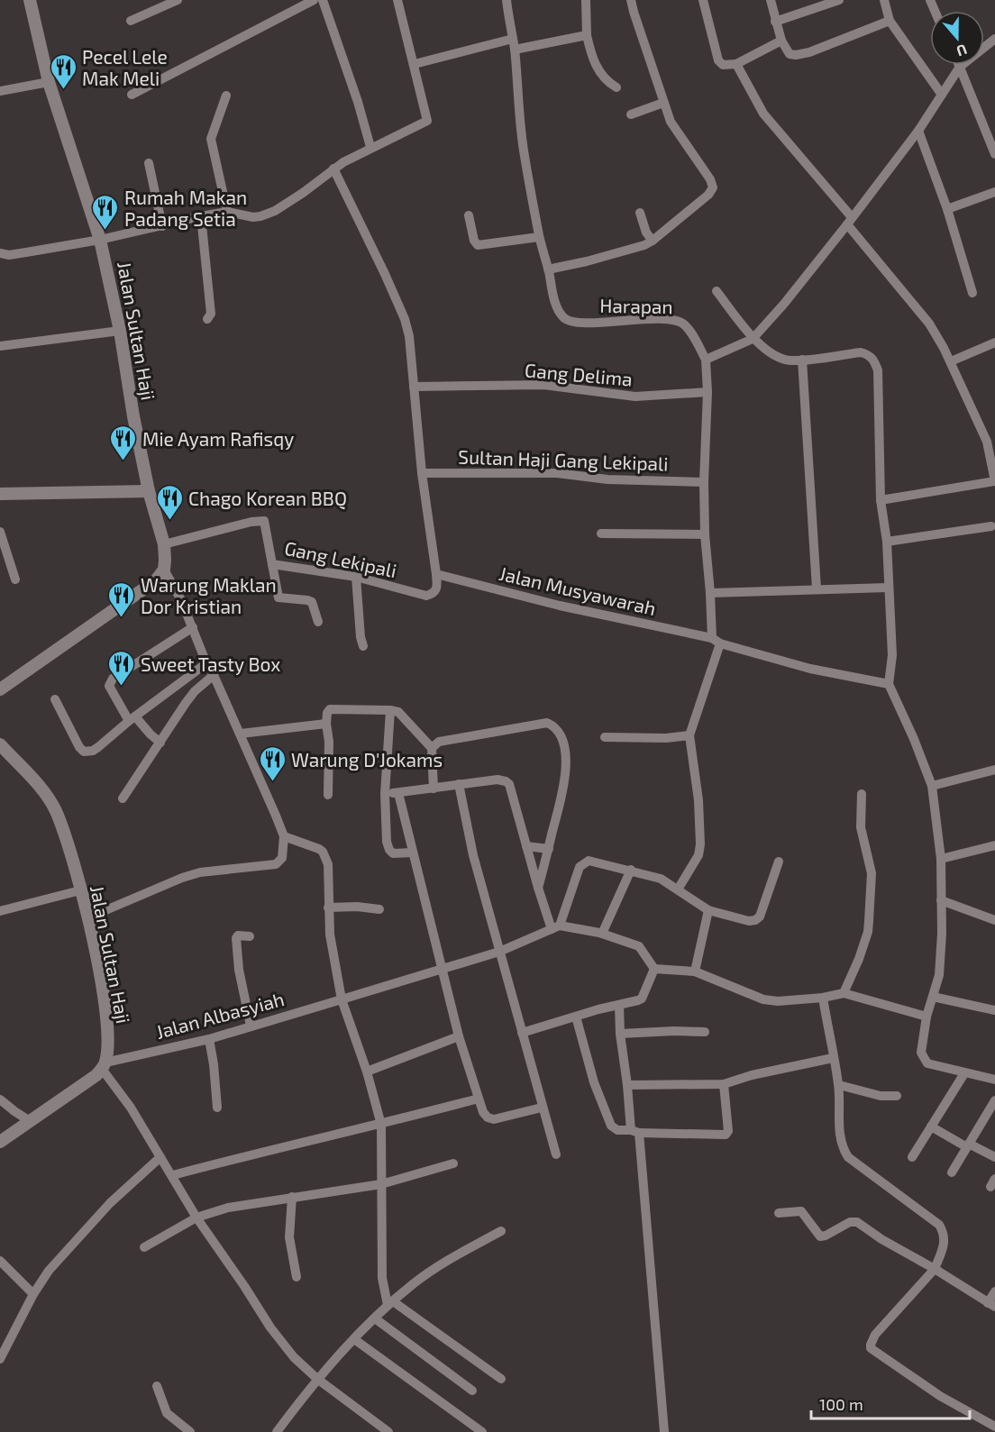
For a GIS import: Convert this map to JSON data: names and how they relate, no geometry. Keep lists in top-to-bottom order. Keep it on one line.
{"streets":{"street":["Harapan","Jalan Sultan Haji","Gang Delima","Sultan Haji Gang Lekipali","Gang Lekipali","Jalan Musyawarah","Jalan Albasyiah"]},"crossings":[["Jalan Sultan Haji","Gang Lekipali"],["Jalan Sultan Haji","Jalan Albasyiah"],["Gang Lekipali","Jalan Musyawarah"]],"places":{"restaurant":["Pecel Lele Mak Meli","Rumah Makan Padang Setia","Mie Ayam Rafisqy","Chago Korean BBQ","Warung Maklan Dor Kristian","Sweet Tasty Box","Warung D'Jokams"]},"scale_bar":"100 m","north":"bottom"}
